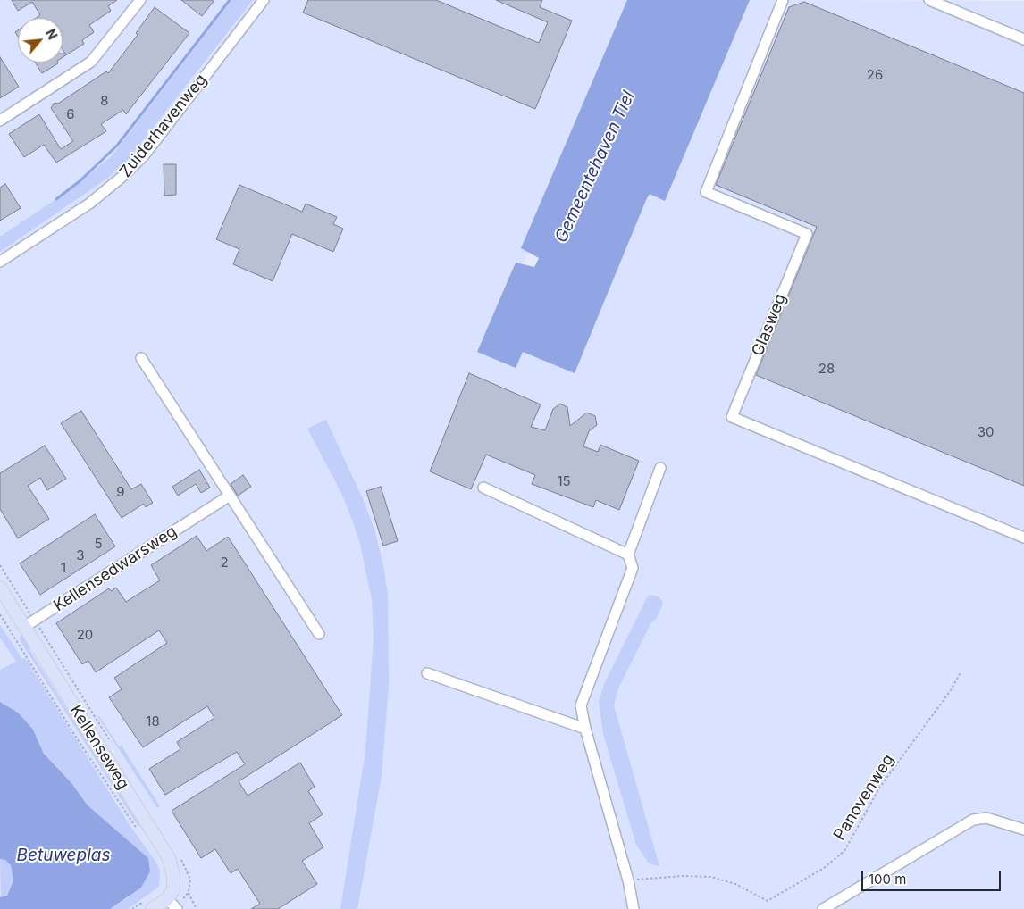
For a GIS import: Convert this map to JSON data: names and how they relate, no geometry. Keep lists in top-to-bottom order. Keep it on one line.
{"streets":{"main road":["Kellenseweg"],"street":["Zuiderhavenweg","Glasweg","Kellensedwarsweg"],"path":["Panovenweg"]},"crossings":[["Kellensedwarsweg","Kellenseweg"]],"water":["Gemeentehaven Tiel","Betuweplas"],"house_numbers":["26","8","6","28","30","15","9","5","3","2","1","20","18"],"scale_bar":"100 m","north":"top right"}
